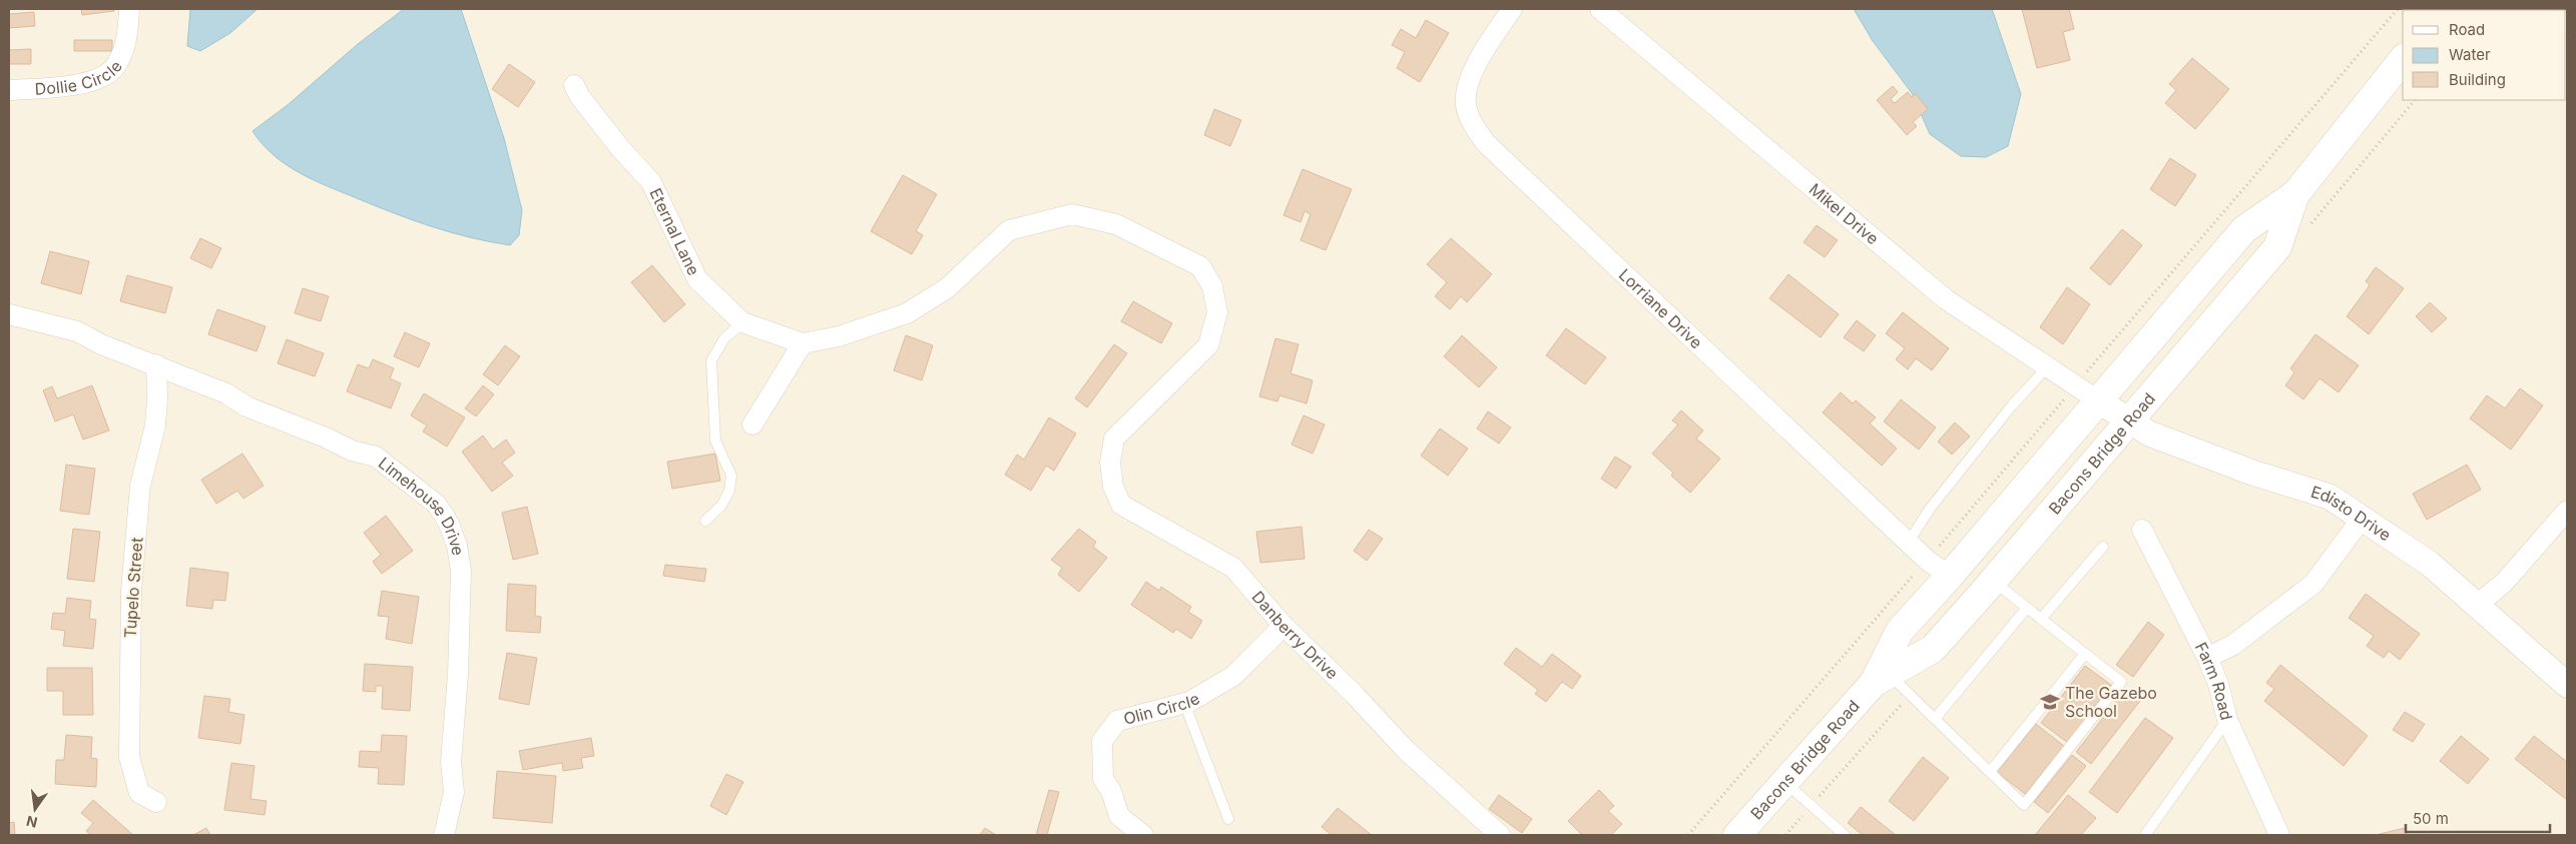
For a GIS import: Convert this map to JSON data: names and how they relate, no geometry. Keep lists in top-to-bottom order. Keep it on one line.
{"streets":{"main road":["Bacons Bridge Road"],"street":["Dollie Circle","Mikel Drive","Eternal Lane","Lorriane Drive","Limehouse Drive","Edisto Drive","Tupelo Street","Danberry Drive","Farm Road","Olin Circle"]},"crossings":[["Mikel Drive","Bacons Bridge Road"],["Mikel Drive","Edisto Drive"],["Eternal Lane","Danberry Drive"],["Lorriane Drive","Bacons Bridge Road"],["Bacons Bridge Road","Edisto Drive"],["Limehouse Drive","Tupelo Street"],["Danberry Drive","Olin Circle"]],"places":{"school or university":["The Gazebo School"]},"legend":["Road","Water","Building"],"scale_bar":"50 m","north":"bottom"}
